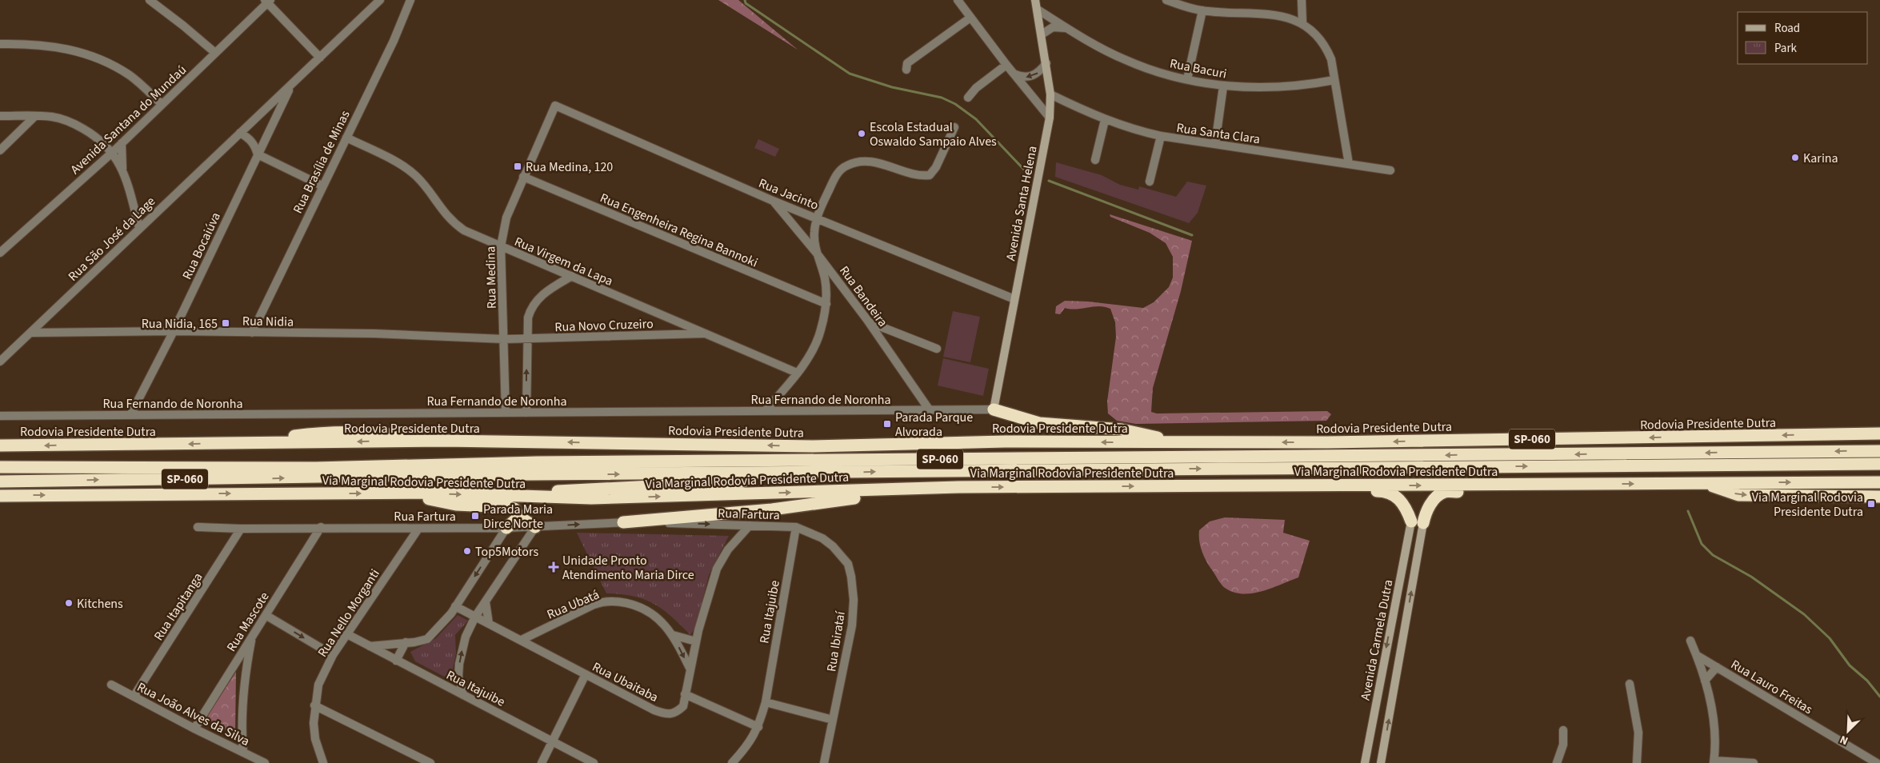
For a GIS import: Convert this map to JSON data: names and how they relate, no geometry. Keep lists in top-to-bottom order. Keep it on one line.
{"streets":{"highway":["Rodovia Presidente Dutra","SP-060","Via Marginal Rodovia Presidente Dutra"],"street":["Rua Bacuri","Avenida Santana do Mundaú","Rua Santa Clara","Rua Brasília de Minas","Rua Jacinto","Avenida Santa Helena","Rua Engenheira Regina Bannoki","Rua São José da Lage","Rua Bocaiúva","Rua Virgem da Lapa","Rua Medina","Rua Bandeira","Rua Nidia","Rua Novo Cruzeiro","Rua Fernando de Noronha","Rua Fartura","Rua Ubatá","Rua Itapitanga","Rua Itajuibe","Rua Nello Morganti","Rua Mascote","Avenida Carmela Dutra","Rua Ibirataí","Rua Ubaitaba","Rua Lauro Freitas","Rua João Alves da Silva"]},"crossings":[["Rua Bacuri","Avenida Santa Helena"],["Rua Santa Clara","Avenida Santa Helena"],["Rua Brasília de Minas","Rua Virgem da Lapa"],["Rua Brasília de Minas","Rua Nidia"],["Rua Jacinto","Avenida Santa Helena"],["Rua Jacinto","Rua Medina"],["Rua Jacinto","Rua Bandeira"],["Avenida Santa Helena","Rua Fernando de Noronha"],["Rua Engenheira Regina Bannoki","Rua Medina"],["Rua São José da Lage","Rua Bocaiúva"],["Rua São José da Lage","Rua Nidia"],["Rua Bocaiúva","Rua Nidia"],["Rua Bocaiúva","Rua Fernando de Noronha"],["Rua Virgem da Lapa","Rua Medina"],["Rua Virgem da Lapa","Rua Novo Cruzeiro"],["Rua Medina","Rua Nidia"],["Rua Medina","Rua Novo Cruzeiro"],["Rua Medina","Rua Fernando de Noronha"],["Rua Bandeira","Rua Fernando de Noronha"],["Rua Nidia","Rua Novo Cruzeiro"],["Rua Fartura","Rua Itapitanga"],["Rua Fartura","Rua Itajuibe"],["Rua Fartura","Rua Nello Morganti"],["Rua Fartura","Rua Mascote"],["Rua Fartura","Rua Ibirataí"],["Rua Fartura","Rua Ubaitaba"],["Rua Ubatá","Rua Ubaitaba"],["Rua Itapitanga","Rua João Alves da Silva"],["Rua Itajuibe","Rua Nello Morganti"],["Rua Itajuibe","Rua Ibirataí"],["Rua Mascote","Rua João Alves da Silva"]],"one_way":["Rua Fartura"],"places":{"other":["Escola Estadual Oswaldo Sampaio Alves","Karina","Top5Motors","Kitchens"],"transit":["Rua Medina, 120","Rua Nidia, 165","Parada Parque Alvorada","Via Marginal Rodovia Presidente Dutra","Parada Maria Dirce Norte"],"health":["Unidade Pronto Atendimento Maria Dirce"]},"legend":["Road","Park"],"north":"bottom left"}
